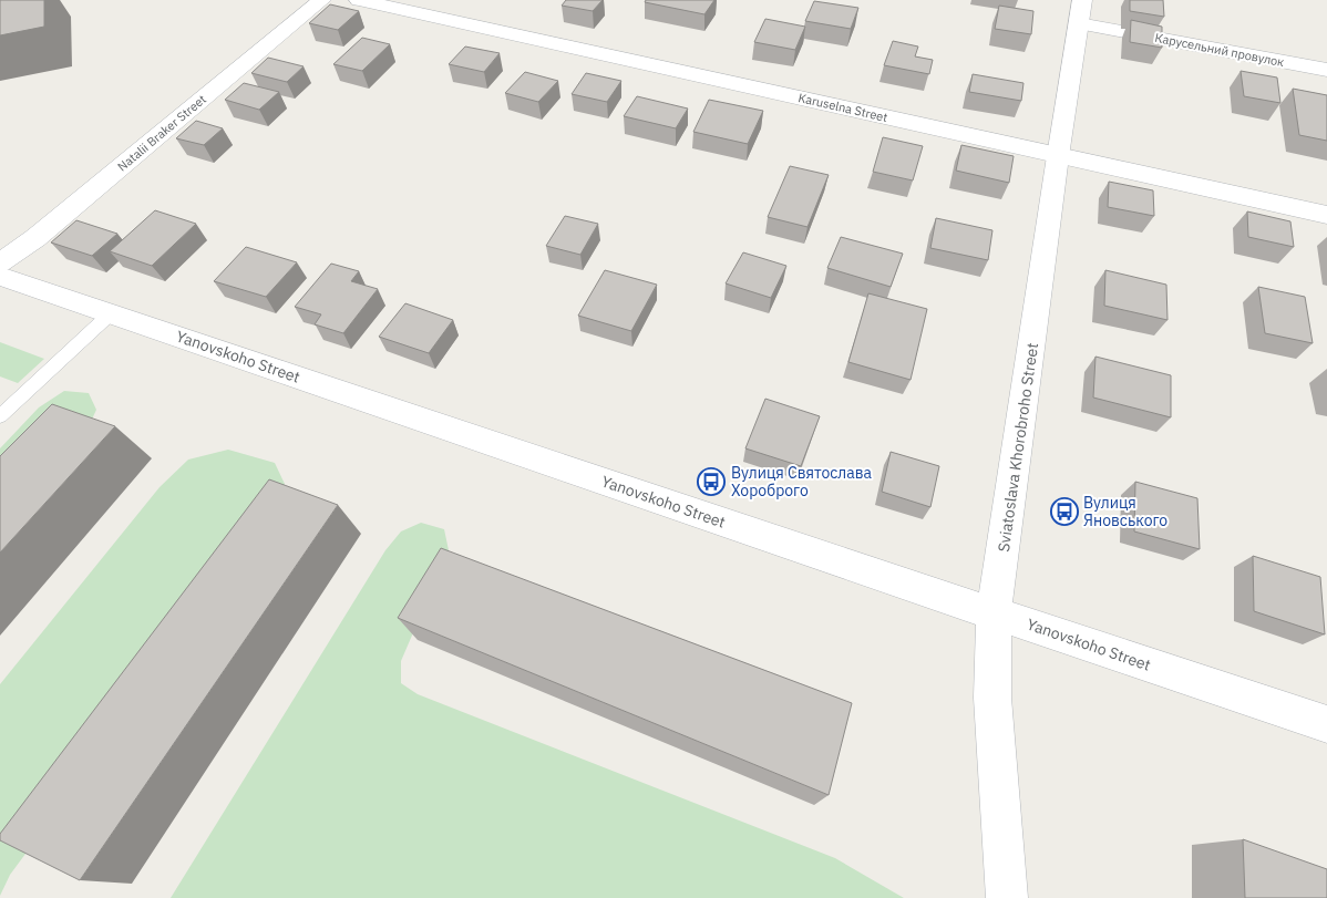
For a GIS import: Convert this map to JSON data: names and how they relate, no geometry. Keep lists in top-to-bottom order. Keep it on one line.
{"streets":{"street":["Карусельний провулок","Karuselna Street","Natalii Braker Street","Yanovskoho Street","Sviatoslava Khorobroho Street"]},"crossings":[["Карусельний провулок","Sviatoslava Khorobroho Street"],["Karuselna Street","Sviatoslava Khorobroho Street"],["Yanovskoho Street","Sviatoslava Khorobroho Street"]],"places":{"bus stop":["Вулиця Святослава Хороброго","Вулиця Яновського"]}}
